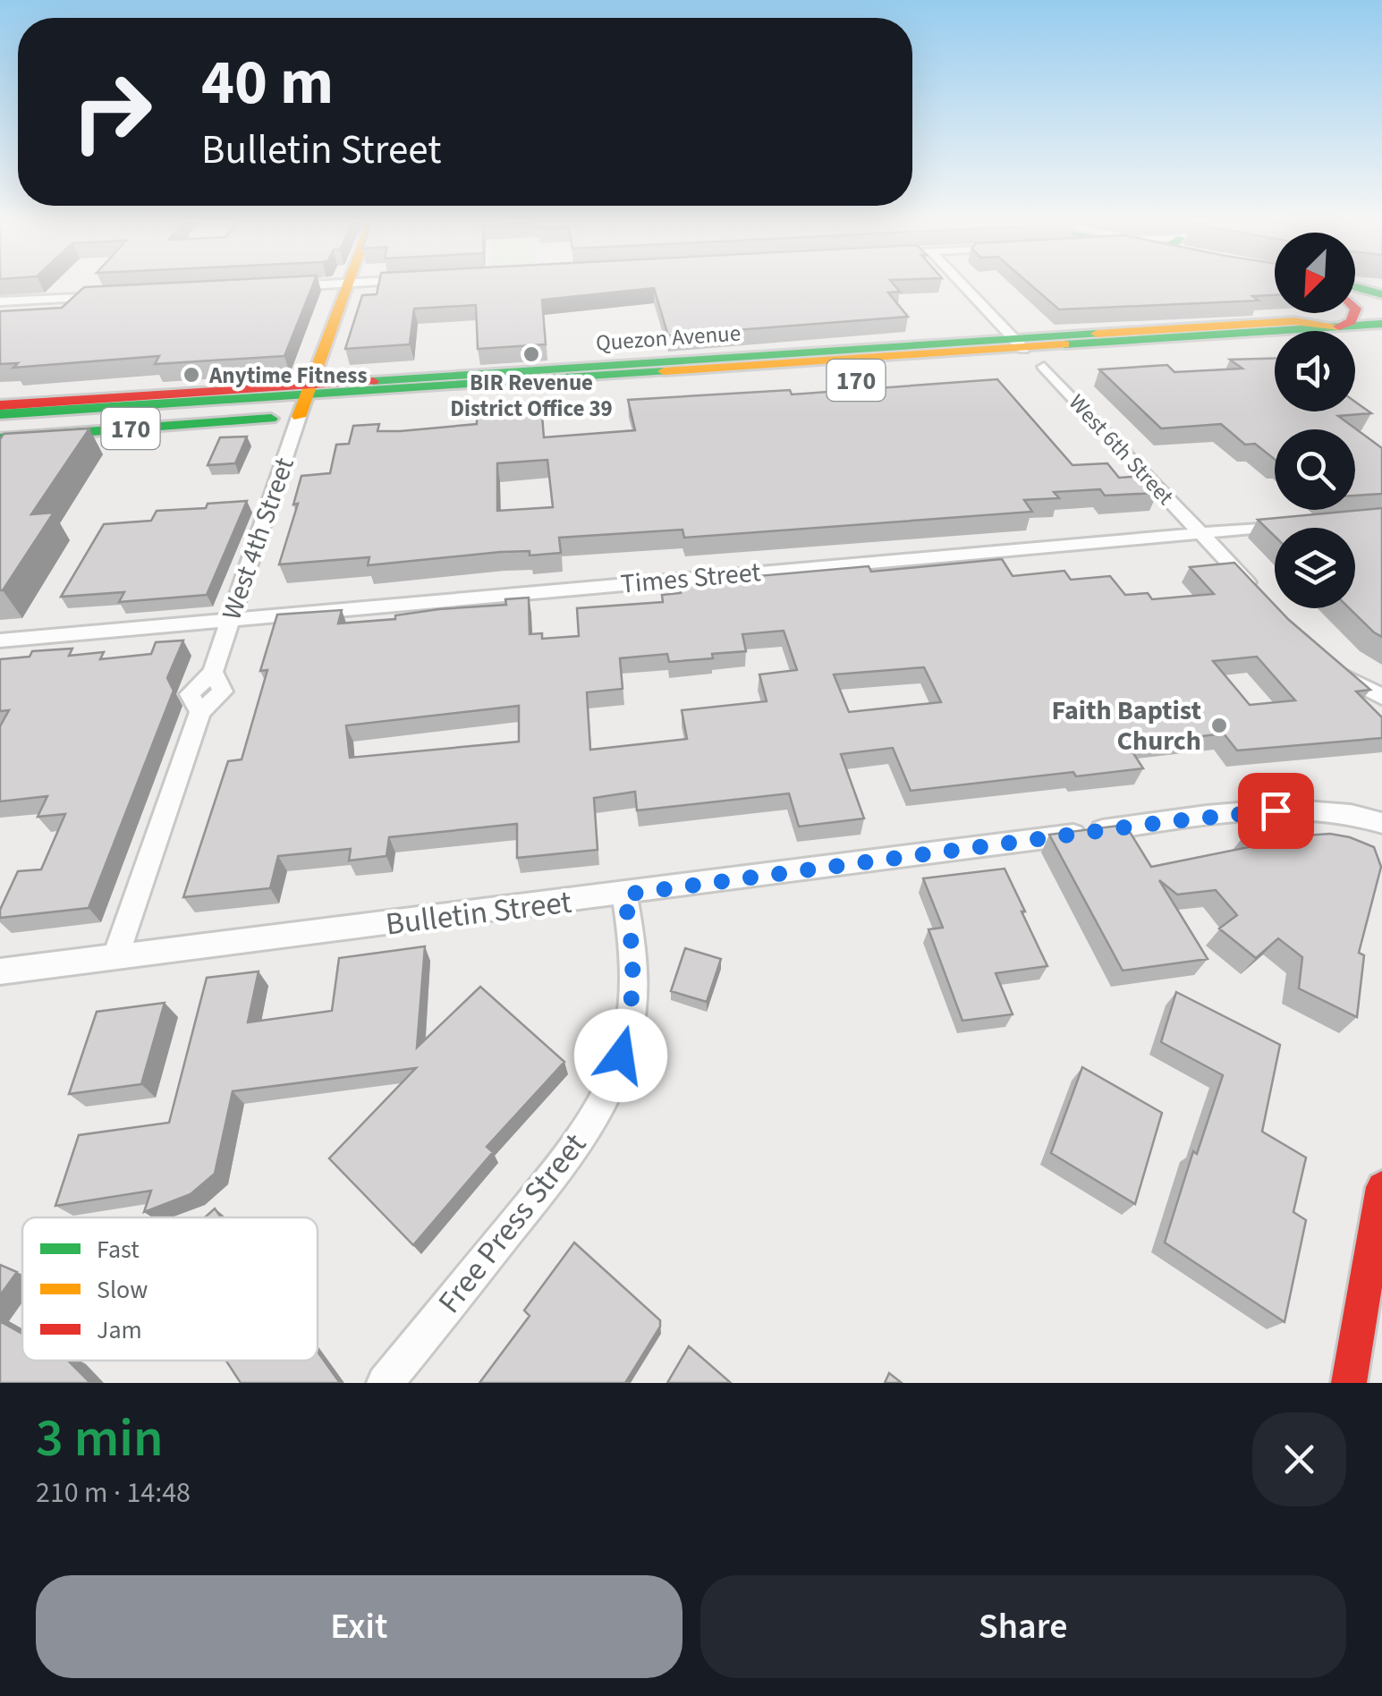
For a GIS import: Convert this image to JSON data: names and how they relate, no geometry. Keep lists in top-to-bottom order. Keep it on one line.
{"streets":{"main road":["Quezon Avenue","170"],"street":["West 6th Street","West 4th Street","Times Street","Bulletin Street","Free Press Street"]},"crossings":[["Quezon Avenue","West 4th Street"],["West 6th Street","Times Street"],["West 4th Street","Times Street"],["West 4th Street","Bulletin Street"],["Bulletin Street","Free Press Street"]],"places":["BIR Revenue District Office 39","Anytime Fitness","Faith Baptist Church"],"legend":["Fast","Slow","Jam"],"north":"bottom left","page":{"turn":["40 m","Bulletin Street"],"heading":["3 min","210 m · 14:48"],"buttons":["Exit","Share"]}}
